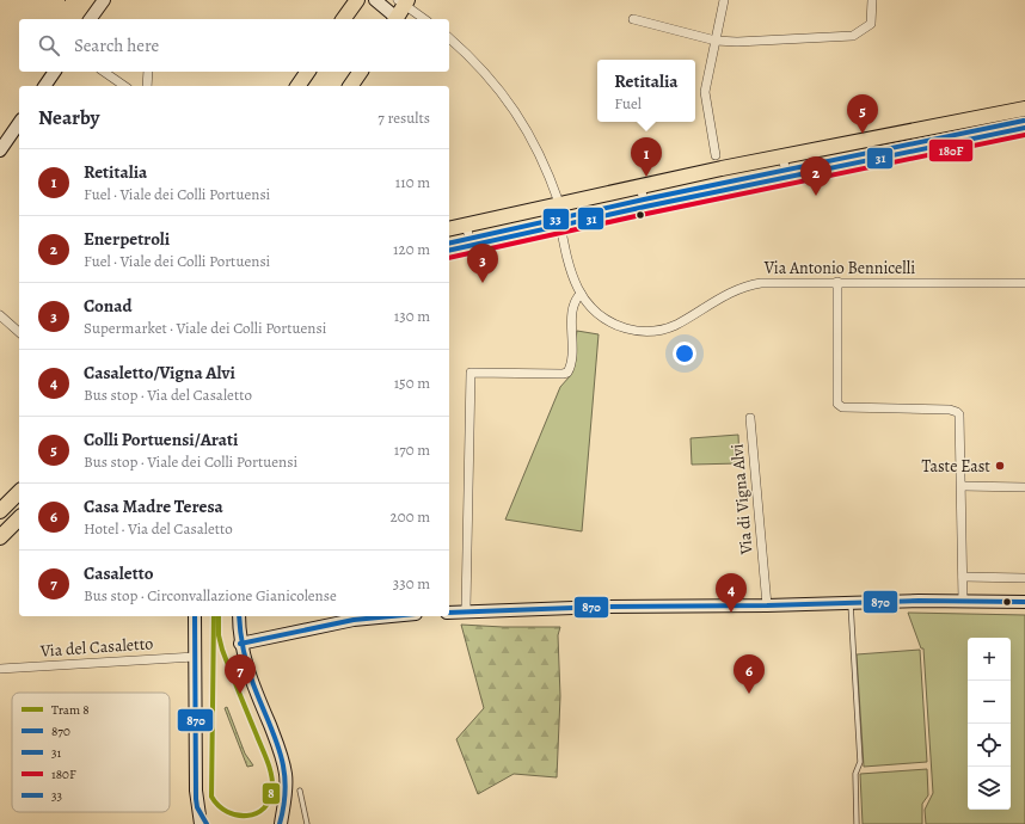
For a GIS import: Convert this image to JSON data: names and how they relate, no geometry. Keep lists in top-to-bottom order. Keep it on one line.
{"streets":{"street":["Via Antonio Bennicelli","Via di Vigna Alvi","Via del Casaletto"]},"places":["Taste East"],"lines":["transit line 33","transit line 31","transit line 180F","transit line 870","tram line 8"],"legend":["Tram 8","870","31","180F","33"],"page":{"search":"Search here","popup":["Retitalia","Fuel"],"heading":["Nearby","7 results"],"pins":["5","1","2","3","4","6","7"],"list":[{"mark":"1","name":"Retitalia","note":"Fuel · Viale dei Colli Portuensi","value":"110 m"},{"mark":"2","name":"Enerpetroli","note":"Fuel · Viale dei Colli Portuensi","value":"120 m"},{"mark":"3","name":"Conad","note":"Supermarket · Viale dei Colli Portuensi","value":"130 m"},{"mark":"4","name":"Casaletto/Vigna Alvi","note":"Bus stop · Via del Casaletto","value":"150 m"},{"mark":"5","name":"Colli Portuensi/Arati","note":"Bus stop · Viale dei Colli Portuensi","value":"170 m"},{"mark":"6","name":"Casa Madre Teresa","note":"Hotel · Via del Casaletto","value":"200 m"},{"mark":"7","name":"Casaletto","note":"Bus stop · Circonvallazione Gianicolense","value":"330 m"}],"map_buttons":["+","−"]}}
